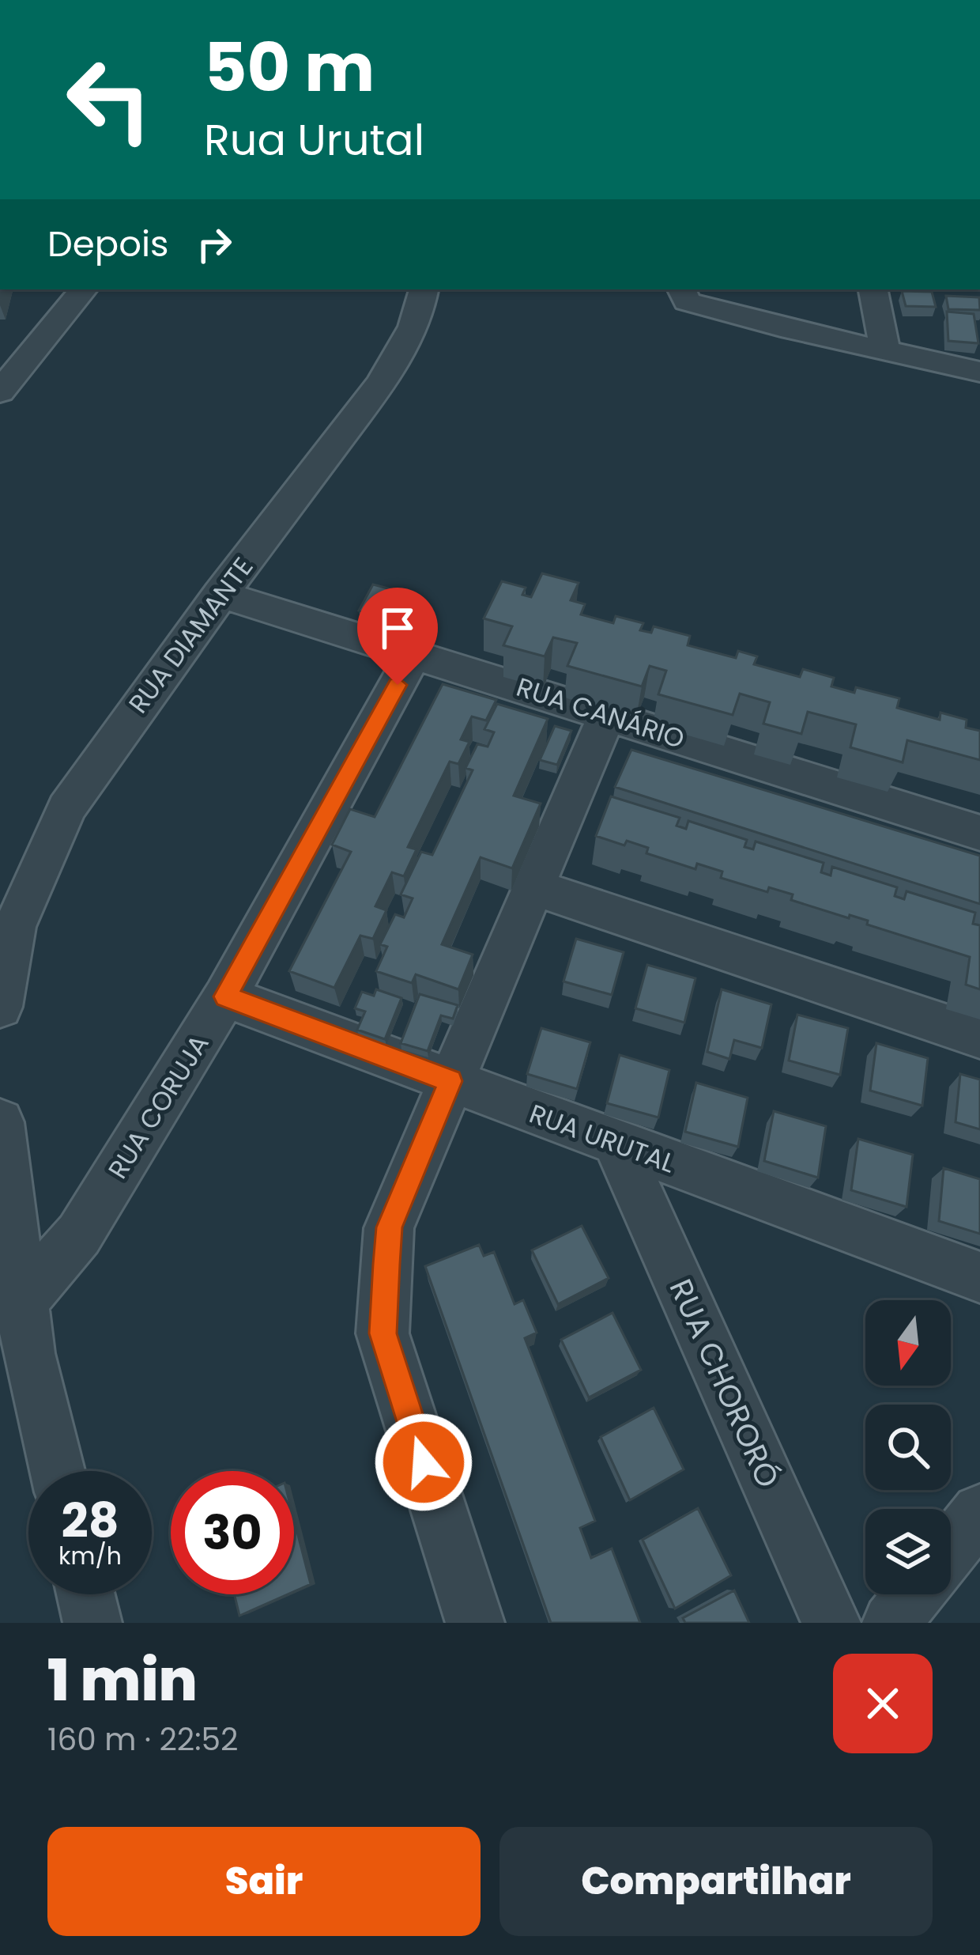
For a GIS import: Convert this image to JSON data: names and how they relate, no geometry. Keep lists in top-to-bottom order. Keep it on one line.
{"streets":{"street":["RUA DIAMANTE","RUA CANÁRIO","RUA CORUJA","RUA URUTAL","RUA CHORORÓ"]},"crossings":[["RUA DIAMANTE","RUA CANÁRIO"],["RUA CANÁRIO","RUA CORUJA"],["RUA CORUJA","RUA URUTAL"],["RUA URUTAL","RUA CHORORÓ"]],"north":"bottom","page":{"turn":["50 m","Rua Urutal"],"then":"Depois","speed":"28 km/h","limit":"30","heading":["1 min","160 m · 22:52"],"buttons":["Sair","Compartilhar"]}}
